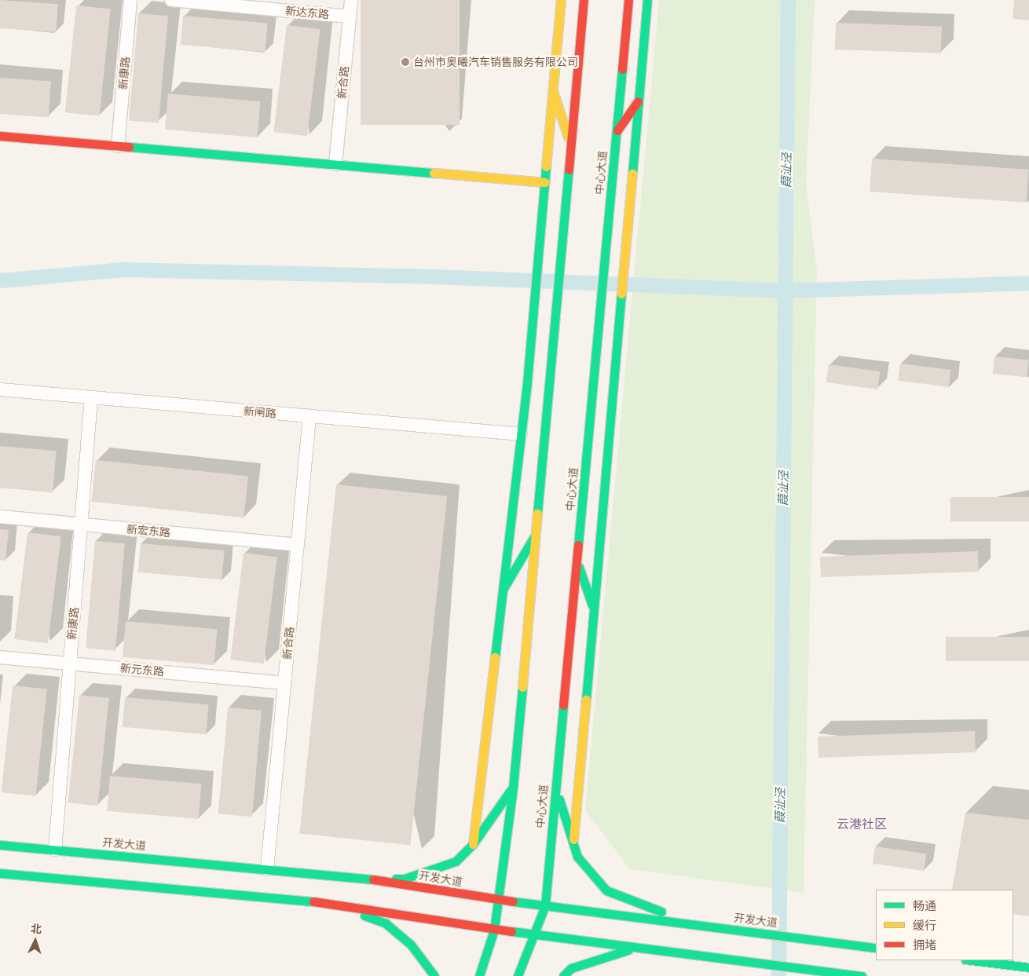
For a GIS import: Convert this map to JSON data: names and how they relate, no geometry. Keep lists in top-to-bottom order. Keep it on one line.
{"streets":{"main road":["中心大道","开发大道"],"street":["新达东路","新康路","新合路","新闸路","新宏东路","新元东路"]},"crossings":[["新达东路","新合路"],["新康路","新闸路"],["新康路","新宏东路"],["新康路","新元东路"],["新康路","开发大道"],["新合路","新闸路"],["新合路","新宏东路"],["新合路","新元东路"],["新合路","开发大道"],["中心大道","开发大道"]],"districts":["云港社区"],"water":["葭沚泾"],"places":["台州市奥曦汽车销售服务有限公司"],"legend":["畅通","缓行","拥堵"],"north":"top"}
